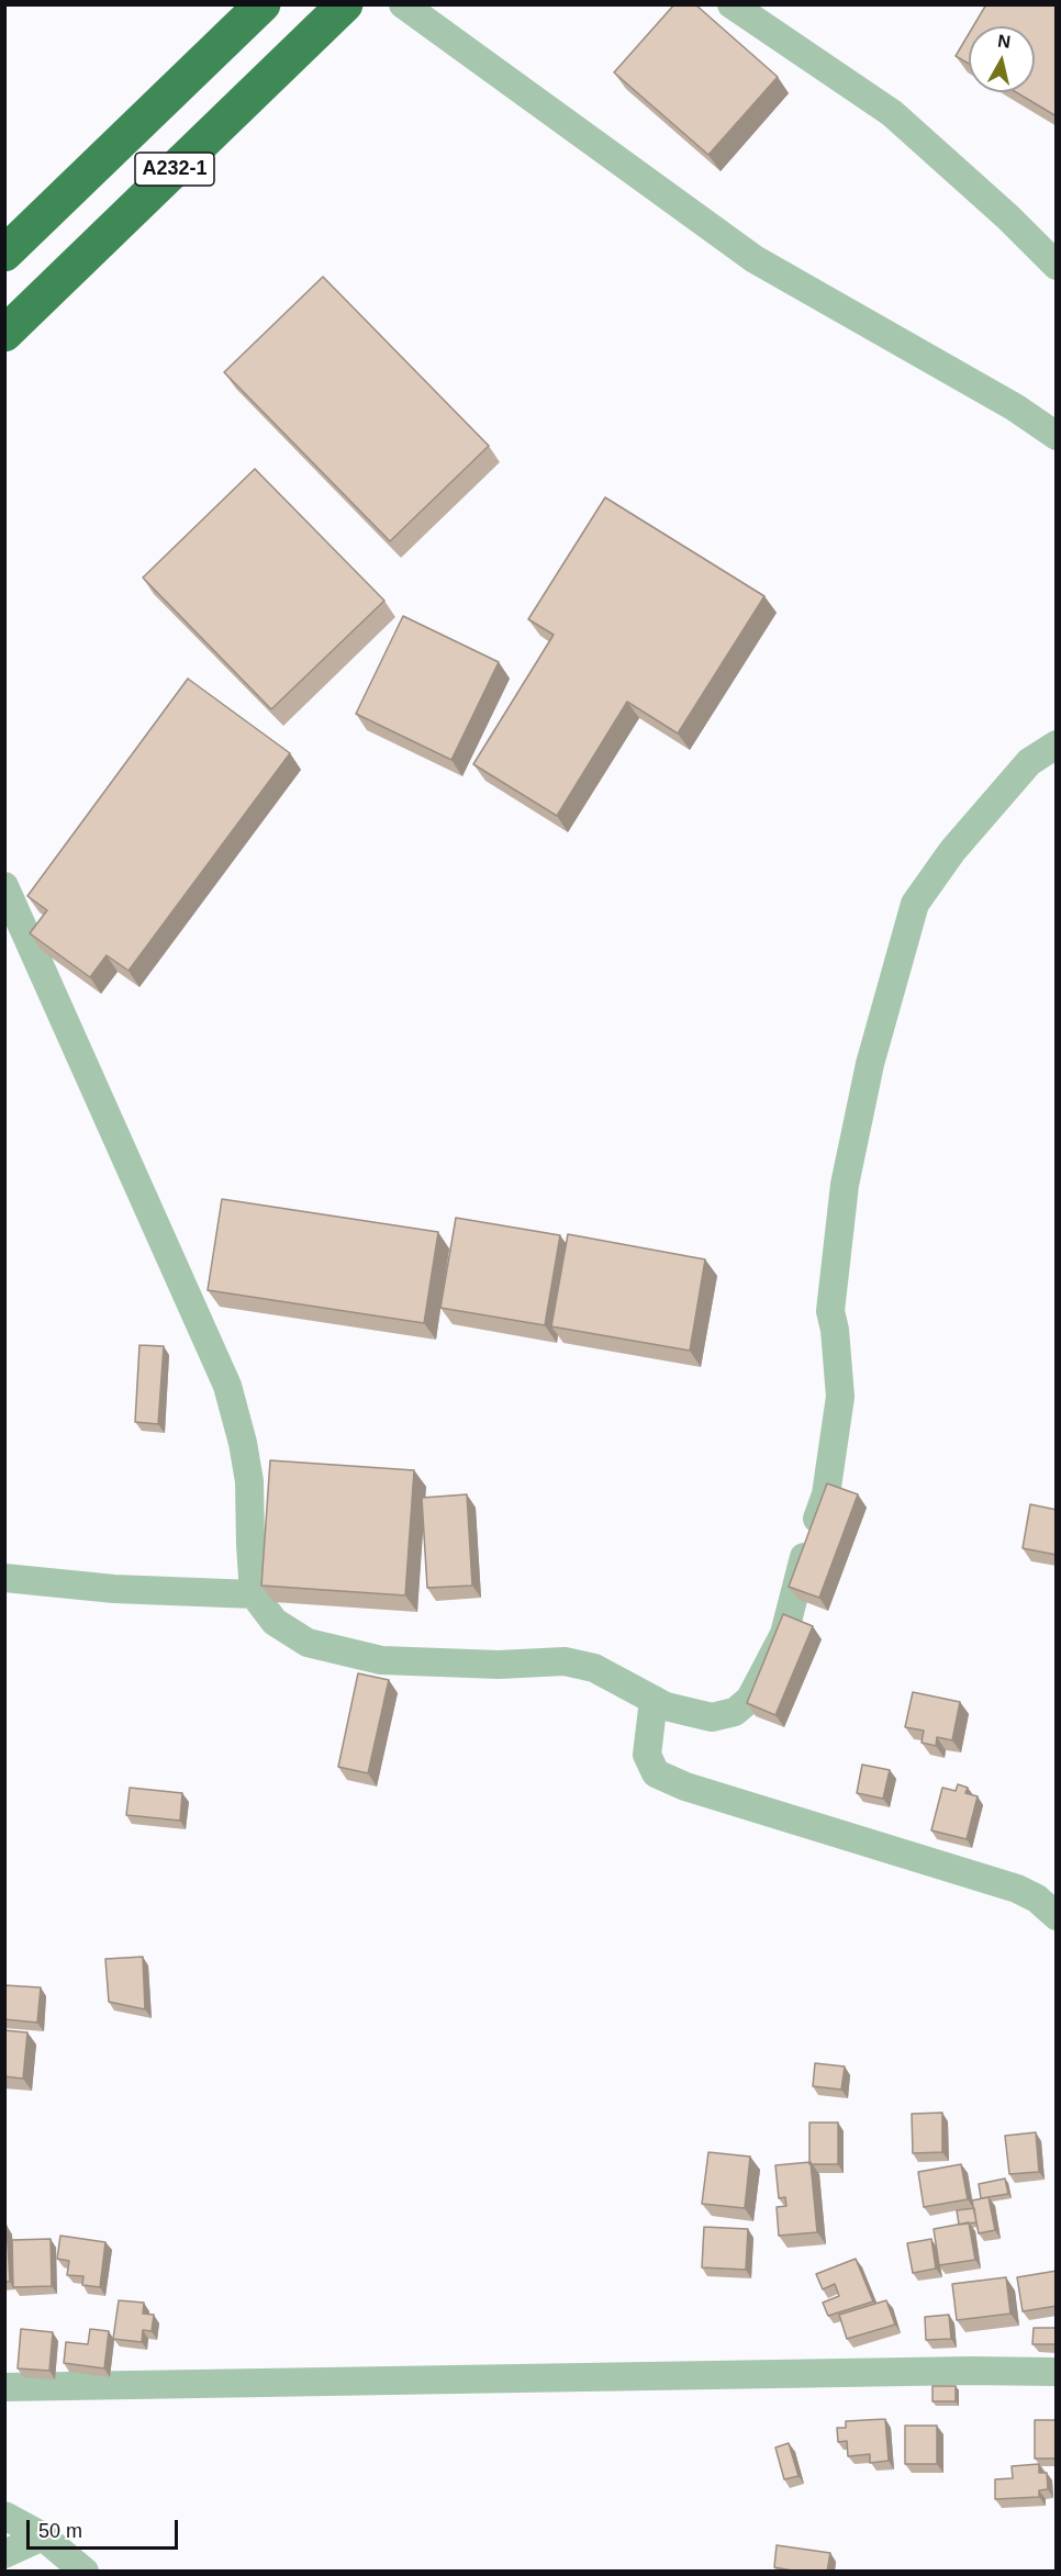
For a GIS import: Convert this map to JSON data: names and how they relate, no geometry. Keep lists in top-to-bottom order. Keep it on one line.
{"streets":{"highway":["A232-1"]},"scale_bar":"50 m","north":"top"}
